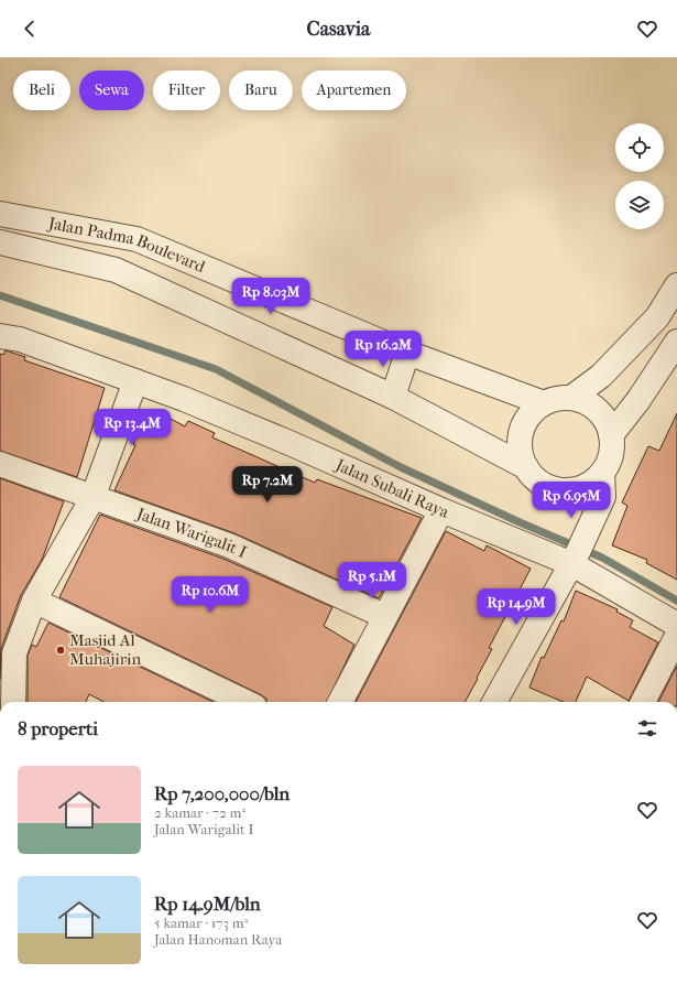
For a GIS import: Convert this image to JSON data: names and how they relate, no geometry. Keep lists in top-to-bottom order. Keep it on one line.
{"streets":{"street":["Jalan Padma Boulevard","Jalan Subali Raya","Jalan Warigalit I"]},"places":["Masjid Al Muhajirin"],"page":{"header":"Casavia","chip":["Beli","Sewa","Filter","Baru","Apartemen"],"price":["Rp 8.03M","Rp 16.2M","Rp 13.4M","Rp 7.2M","Rp 6.95M","Rp 5.1M","Rp 10.6M","Rp 14.9M"],"heading":"8 properti","list":[{"name":"Rp 7,200,000/bln","note":"2 kamar · 72 m² · Jalan Warigalit I"},{"name":"Rp 14.9M/bln","note":"5 kamar · 173 m² · Jalan Hanoman Raya"}]}}
